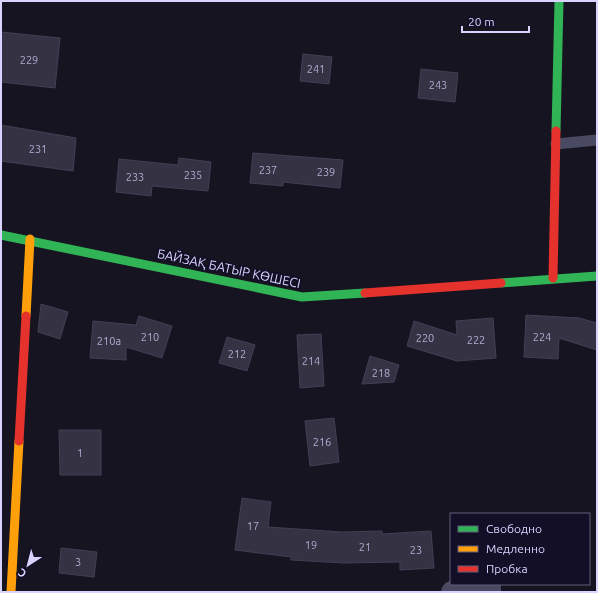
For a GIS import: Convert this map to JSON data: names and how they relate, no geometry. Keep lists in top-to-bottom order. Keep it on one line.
{"streets":{"street":["БАЙЗАҚ БАТЫР КӨШЕСІ"]},"house_numbers":["229","241","243","231","237","239","235","233","210","224","220","222","210а","212","214","218","216","1","17","19","21","23","3"],"legend":["Свободно","Медленно","Пробка"],"scale_bar":"20 m","north":"bottom left"}
